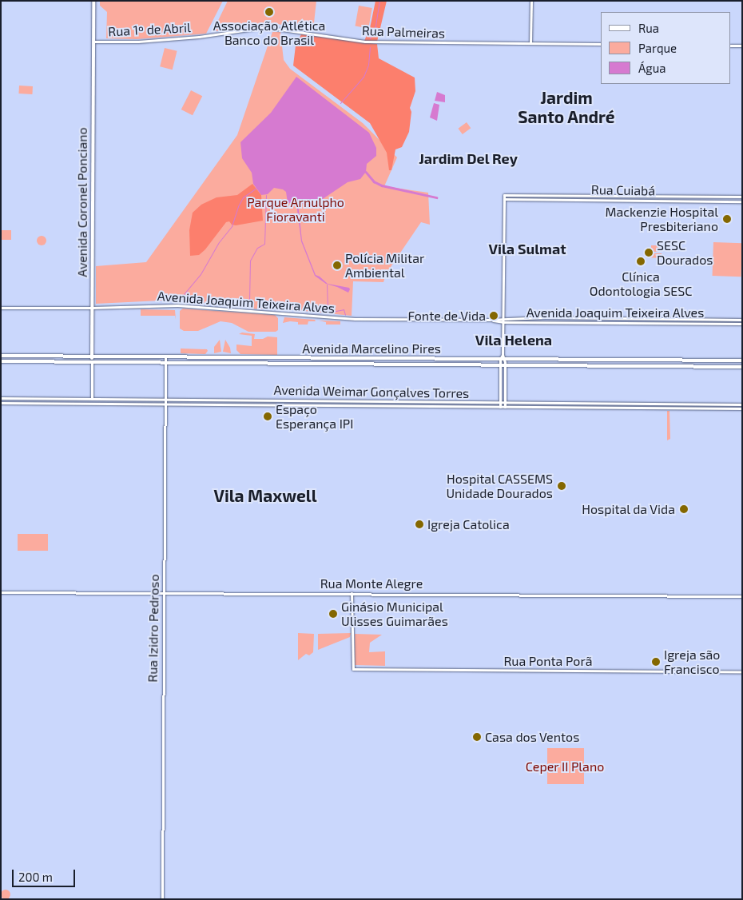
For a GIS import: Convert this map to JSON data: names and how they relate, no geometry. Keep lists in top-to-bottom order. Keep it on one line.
{"streets":{"main road":["Avenida Coronel Ponciano","Avenida Marcelino Pires"],"street":["Rua 1º de Abril","Rua Palmeiras","Rua Cuiabá","Avenida Joaquim Teixeira Alves","Avenida Weimar Gonçalves Torres","Rua Monte Alegre","Rua Izidro Pedroso","Rua Ponta Porã"]},"crossings":[["Rua 1º de Abril","Rua Palmeiras"],["Rua 1º de Abril","Avenida Coronel Ponciano"],["Avenida Coronel Ponciano","Avenida Joaquim Teixeira Alves"],["Avenida Coronel Ponciano","Avenida Marcelino Pires"],["Avenida Coronel Ponciano","Avenida Weimar Gonçalves Torres"],["Avenida Marcelino Pires","Rua Izidro Pedroso"],["Avenida Weimar Gonçalves Torres","Rua Izidro Pedroso"],["Rua Monte Alegre","Rua Izidro Pedroso"],["Rua Monte Alegre","Rua Ponta Porã"]],"districts":["Jardim Santo André","Jardim Del Rey","Vila Sulmat","Vila Helena","Vila Maxwell"],"parks":["Parque Arnulpho Fioravanti","Ceper II Plano"],"places":["Associação Atlética Banco do Brasil","Mackenzie Hospital Presbiteriano","SESC Dourados","Clínica Odontologia SESC","Polícia Militar Ambiental","Fonte de Vida","Espaço Esperança IPI","Hospital CASSEMS Unidade Dourados","Hospital da Vida","Igreja Catolica","Ginásio Municipal Ulisses Guimarães","Igreja são Francisco","Casa dos Ventos"],"legend":["Rua","Parque","Água"],"scale_bar":"200 m"}
